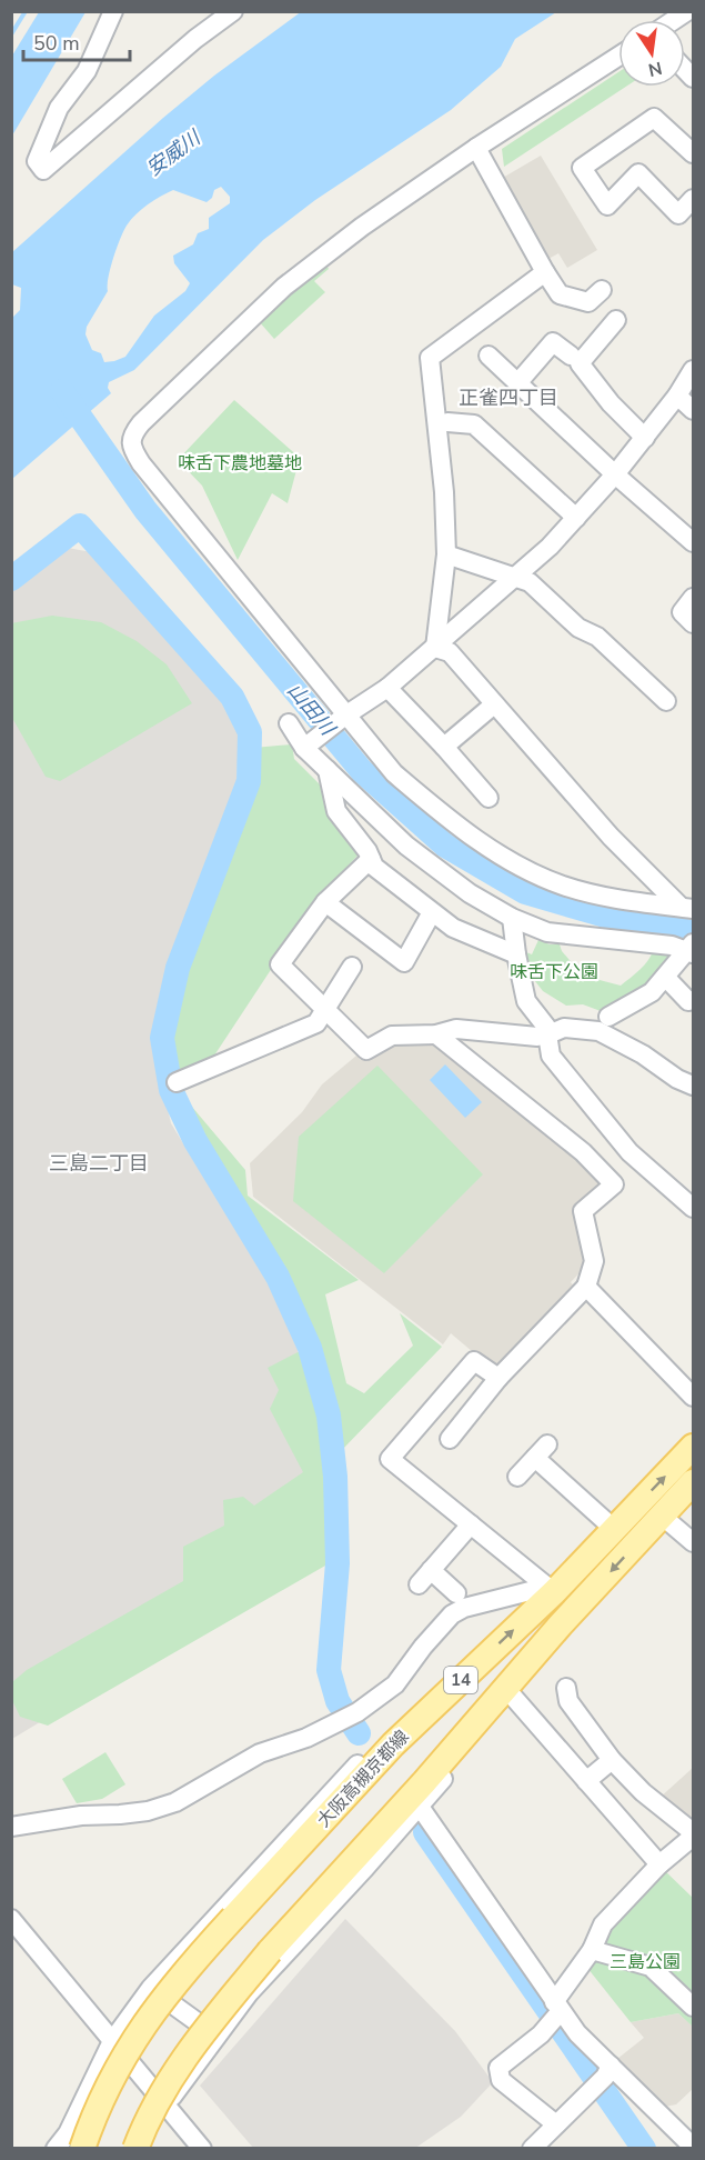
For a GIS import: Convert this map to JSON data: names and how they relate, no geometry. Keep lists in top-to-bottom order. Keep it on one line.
{"streets":{"main road":["14","大阪高槻京都線"]},"districts":["正雀四丁目","三島二丁目"],"water":["安威川","山田川"],"parks":["味舌下農地墓地","味舌下公園","三島公園"],"scale_bar":"50 m","north":"bottom"}
